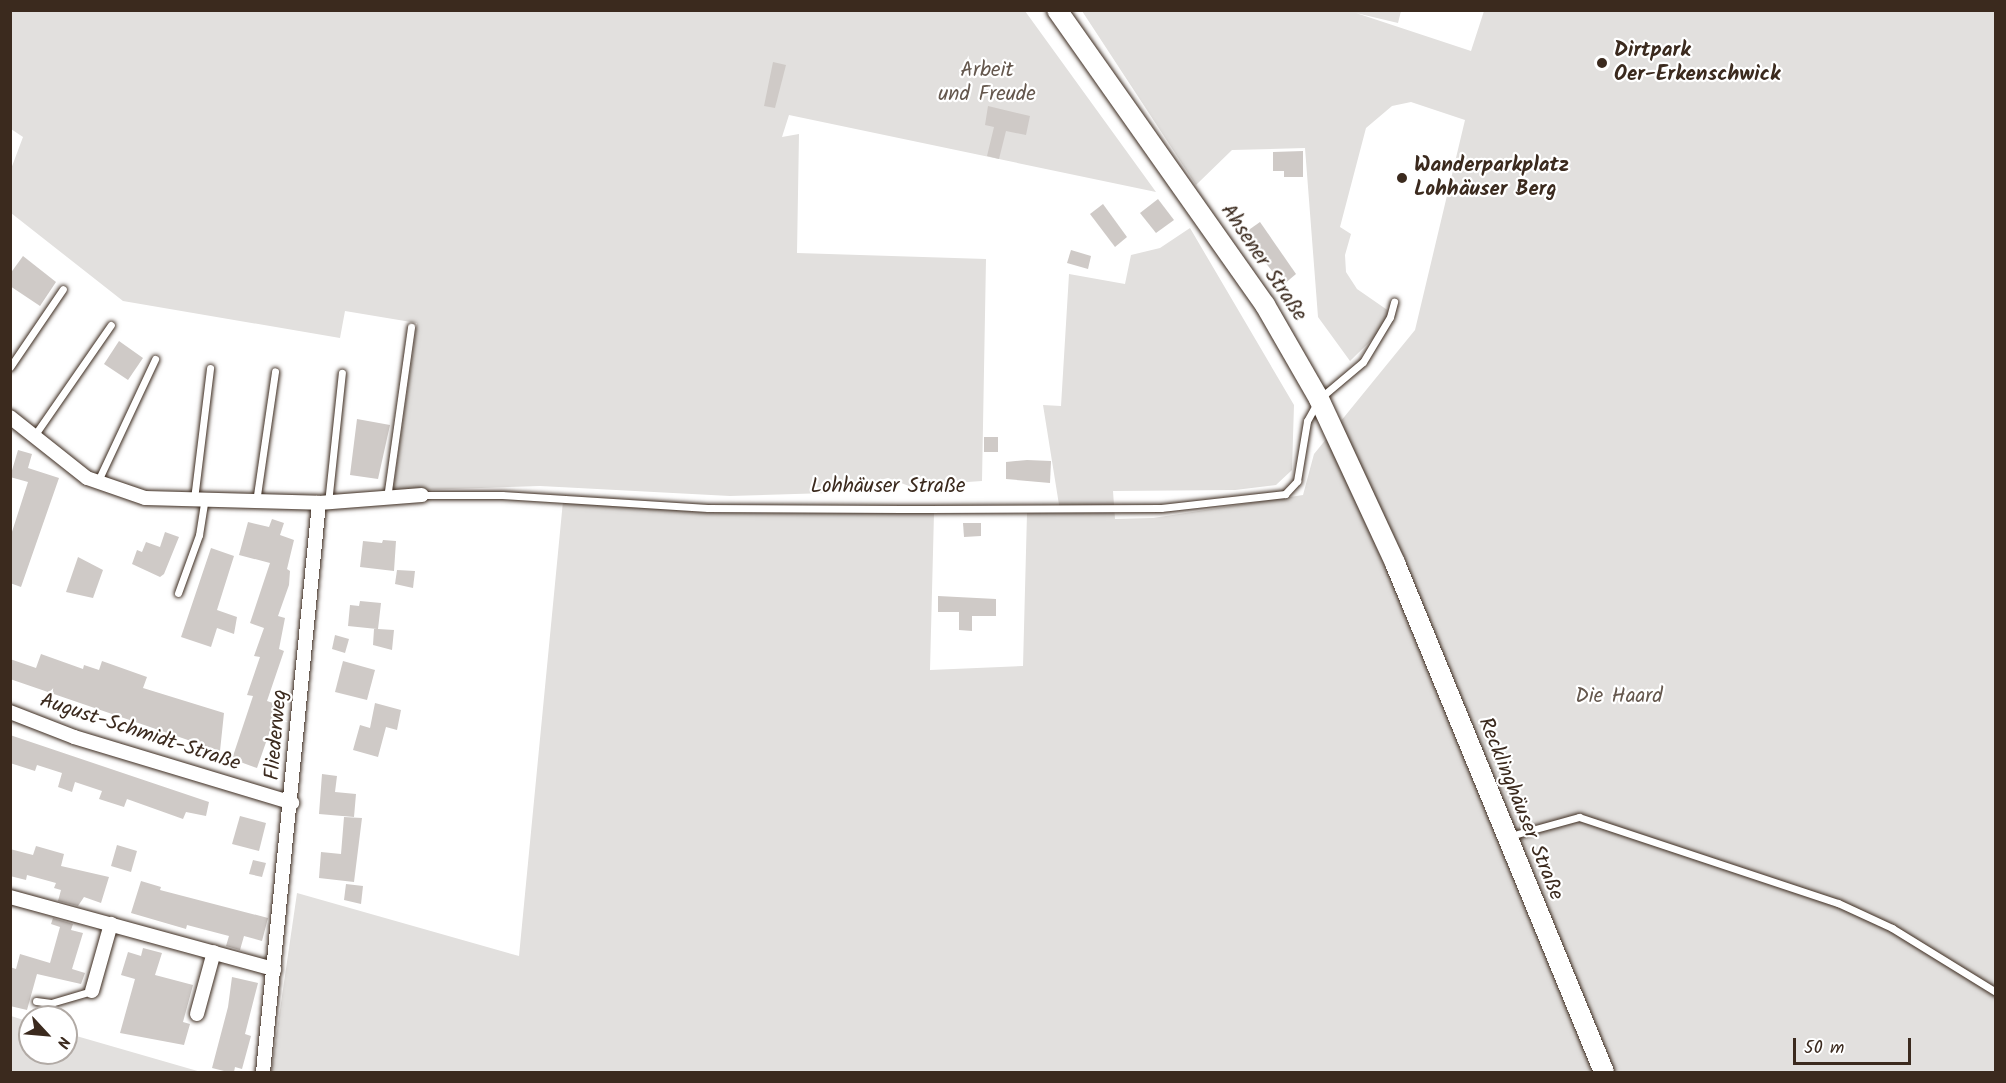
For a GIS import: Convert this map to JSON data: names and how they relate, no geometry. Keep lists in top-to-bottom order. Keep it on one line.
{"streets":{"main road":["Ahsener Straße","Recklinghäuser Straße"],"street":["Lohhäuser Straße","August-Schmidt-Straße","Fliederweg"]},"crossings":[["Ahsener Straße","Lohhäuser Straße"],["Ahsener Straße","Recklinghäuser Straße"],["Lohhäuser Straße","Fliederweg"],["August-Schmidt-Straße","Fliederweg"]],"parks":["Arbeit und Freude","Die Haard"],"places":["Dirtpark Oer-Erkenschwick","Wanderparkplatz Lohhäuser Berg"],"scale_bar":"50 m","north":"bottom right"}
